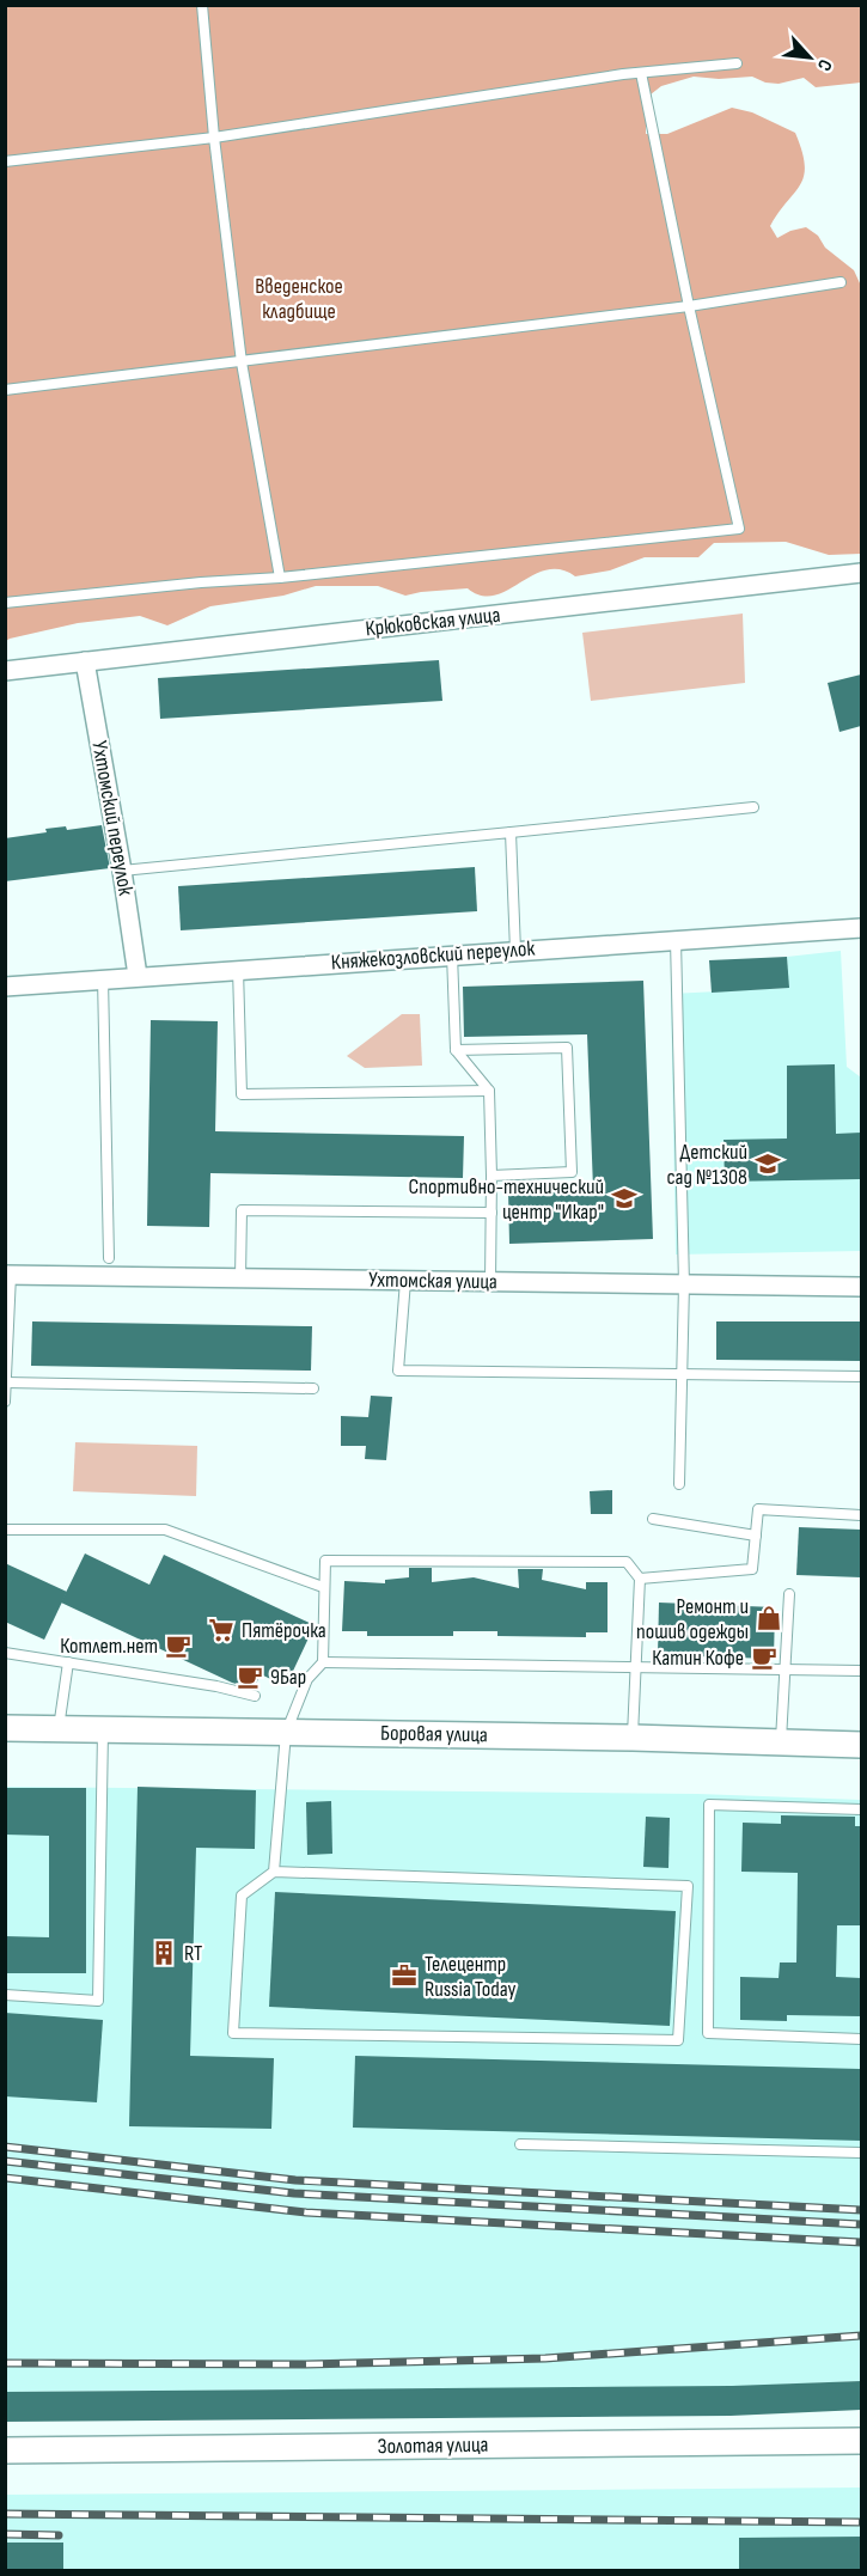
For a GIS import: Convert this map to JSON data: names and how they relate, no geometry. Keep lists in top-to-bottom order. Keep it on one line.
{"streets":{"street":["Крюковская улица","Ухтомский переулок","Княжекозловский переулок","Ухтомская улица","Боровая улица","Золотая улица"]},"crossings":[["Крюковская улица","Ухтомский переулок"],["Ухтомский переулок","Княжекозловский переулок"]],"parks":["Введенское кладбище"],"places":{"school or university":["Детский сад №1308","Спортивно-технический центр \"Икар\""],"shop":["Ремонт и пошив одежды"],"supermarket":["Пятёрочка"],"cafe":["Котлет.нет","Катин Кофе","9Бар"],"building":["RT"],"office":["Телецентр Russia Today"]},"north":"bottom right"}
